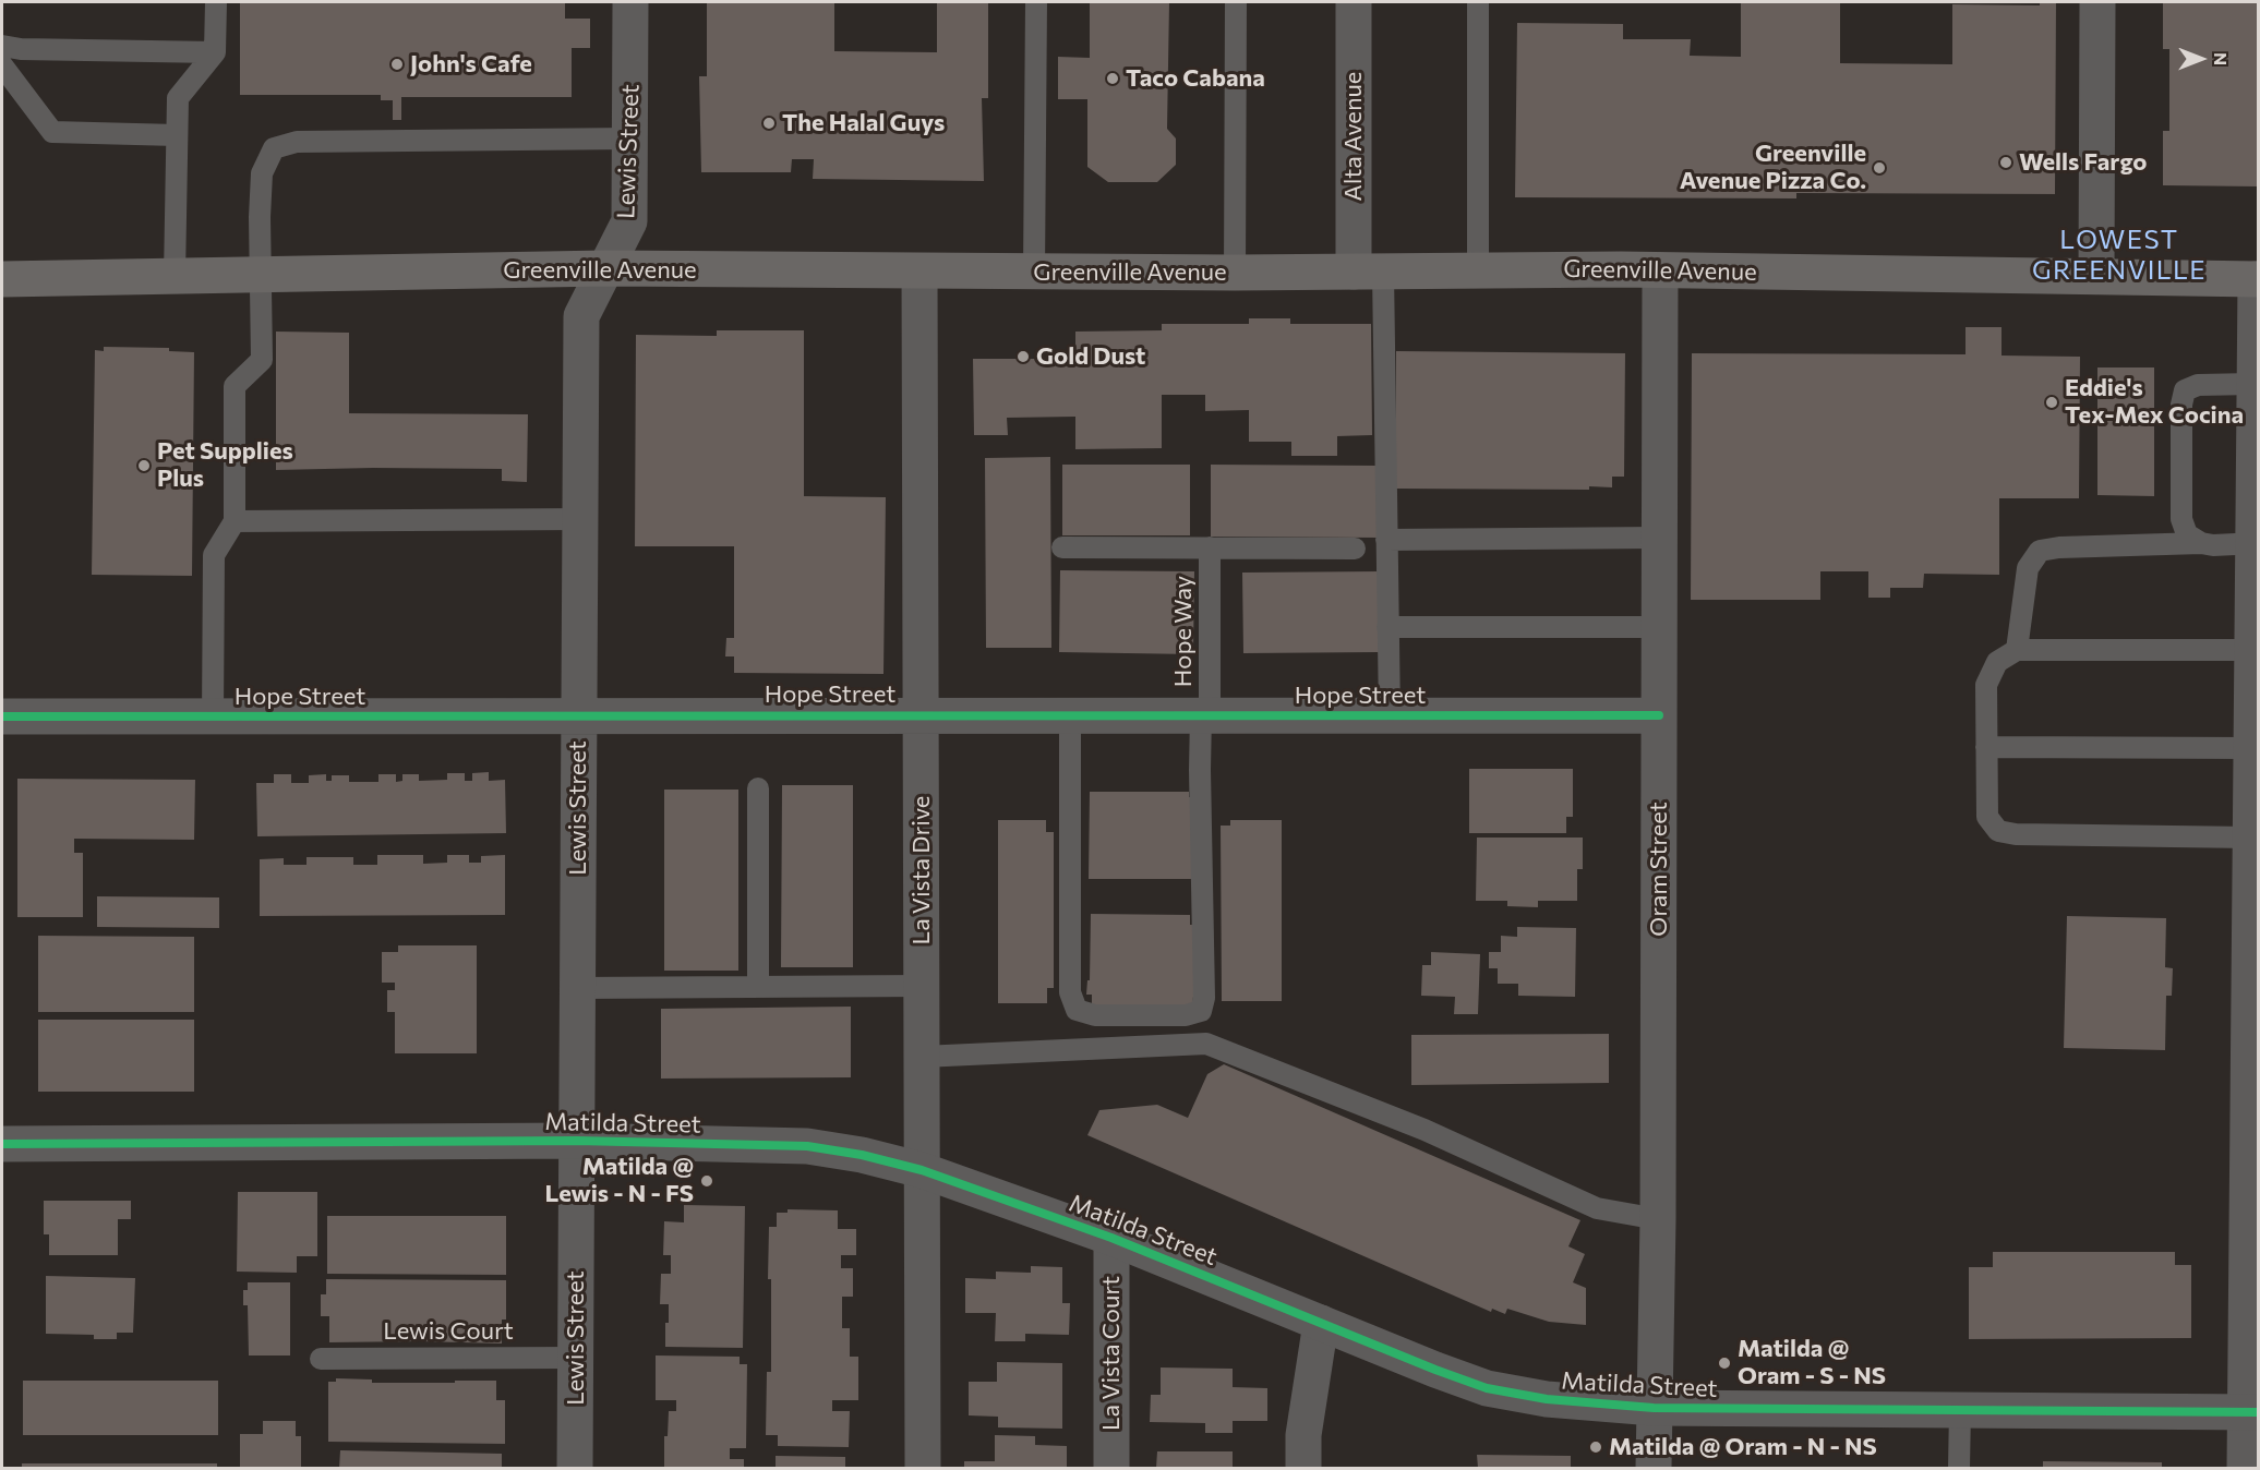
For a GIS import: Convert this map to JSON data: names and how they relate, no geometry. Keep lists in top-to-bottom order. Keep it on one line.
{"streets":{"main road":["Greenville Avenue"],"street":["Alta Avenue","Lewis Street","Hope Street","Oram Street","La Vista Drive","Matilda Street","La Vista Court"],"lane":["Hope Way","Lewis Court"]},"crossings":[["Alta Avenue","Greenville Avenue"],["Lewis Street","Greenville Avenue"],["Lewis Street","Hope Street"],["Lewis Street","Matilda Street"],["Lewis Street","Lewis Court"],["Greenville Avenue","Oram Street"],["Greenville Avenue","La Vista Drive"],["Hope Way","Hope Street"],["Hope Street","Oram Street"],["Hope Street","La Vista Drive"],["Oram Street","Matilda Street"],["La Vista Drive","Matilda Street"],["Matilda Street","La Vista Court"]],"districts":["LOWEST GREENVILLE"],"places":["John's Cafe","Taco Cabana","The Halal Guys","Wells Fargo","Greenville Avenue Pizza Co.","Gold Dust","Eddie's Tex-Mex Cocina","Pet Supplies Plus","Matilda @ Lewis - N - FS","Matilda @ Oram - S - NS","Matilda @ Oram - N - NS"],"north":"right"}
